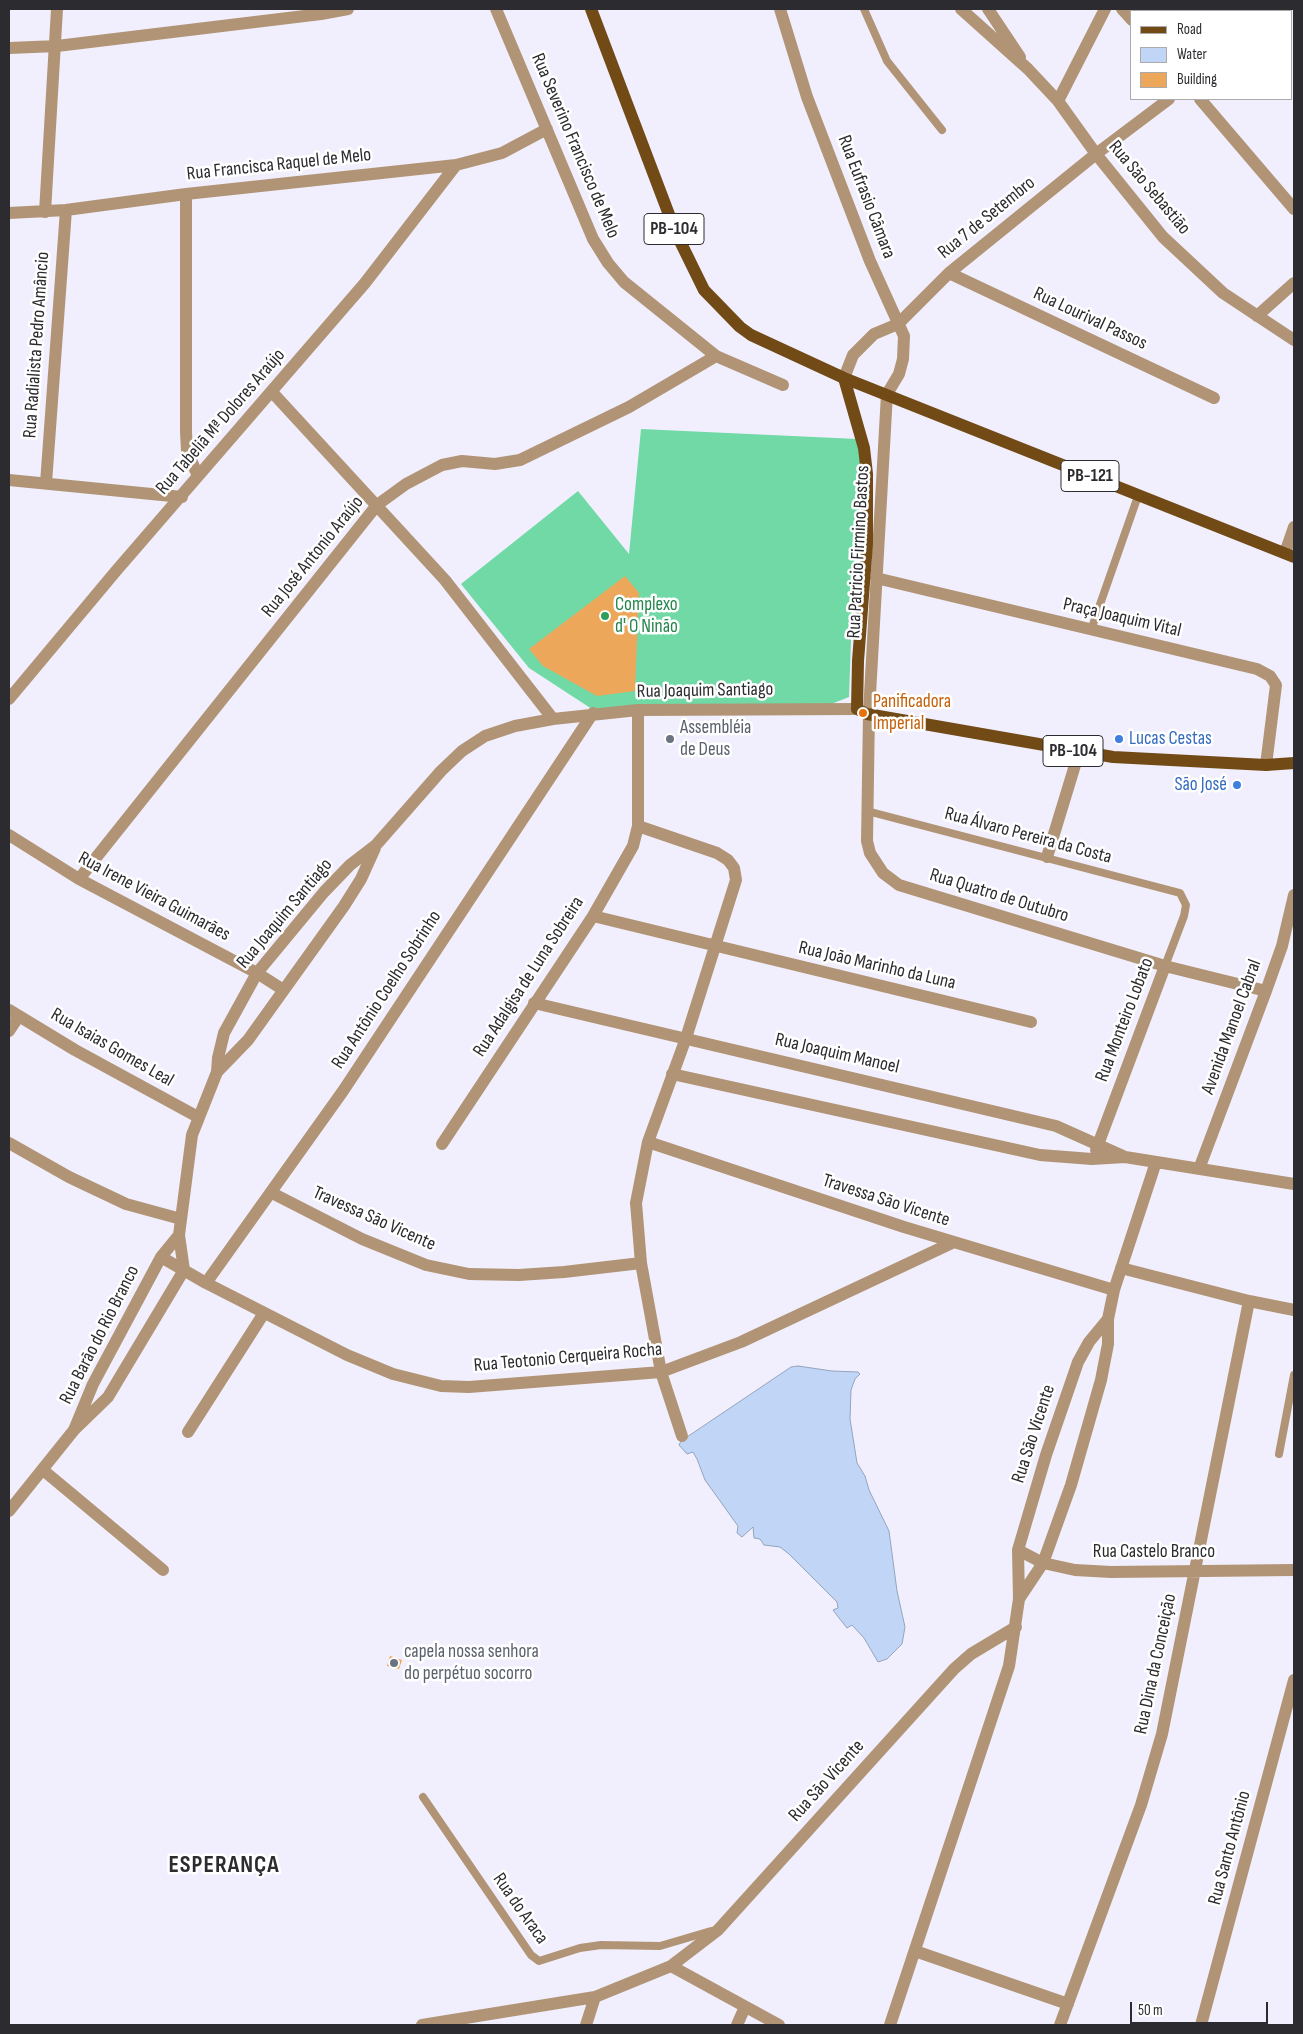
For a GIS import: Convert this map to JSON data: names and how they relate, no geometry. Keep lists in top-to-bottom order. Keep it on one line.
{"streets":{"main road":["PB-104","PB-121","Rua Patricio Firmino Bastos"],"street":["Rua Severino Francisco de Melo","Rua Francisca Raquel de Melo","Rua São Sebastião","Rua Eufrasio Câmara","Rua 7 de Setembro","Rua Lourival Passos","Rua Radialista Pedro Amâncio","Rua Tabeliã Mª Dolores Araújo","Rua José Antonio Araújo","Praça Joaquim Vital","Rua Joaquim Santiago","Rua Quatro de Outubro","Rua Irene Vieira Guimarães","Rua João Marinho da Luna","Rua Adalgisa de Luna Sobreira","Rua Antônio Coelho Sobrinho","Rua Monteiro Lobato","Avenida Manoel Cabral","Rua Isaias Gomes Leal","Rua Joaquim Manoel","Travessa São Vicente","Rua Barão do Rio Branco","Rua Teotonio Cerqueira Rocha","Rua São Vicente","Rua Castelo Branco","Rua Dina da Conceição","Rua Santo Antônio"],"lane":["Rua Álvaro Pereira da Costa","Rua do Araca"]},"crossings":[["Rua Severino Francisco de Melo","Rua Francisca Raquel de Melo"],["Rua Severino Francisco de Melo","Rua José Antonio Araújo"],["Rua Francisca Raquel de Melo","Rua Radialista Pedro Amâncio"],["Rua Francisca Raquel de Melo","Rua Tabeliã Mª Dolores Araújo"],["Rua São Sebastião","Rua 7 de Setembro"],["Rua Eufrasio Câmara","Rua 7 de Setembro"],["Rua Eufrasio Câmara","PB-121"],["Rua Eufrasio Câmara","Rua Patricio Firmino Bastos"],["Rua 7 de Setembro","PB-104"],["Rua 7 de Setembro","Rua Lourival Passos"],["Rua 7 de Setembro","PB-121"],["Rua 7 de Setembro","Rua Patricio Firmino Bastos"],["PB-104","PB-121"],["PB-104","Rua Patricio Firmino Bastos"],["PB-104","Praça Joaquim Vital"],["PB-104","Rua Joaquim Santiago"],["PB-104","Rua Quatro de Outubro"],["PB-121","Rua Patricio Firmino Bastos"],["Rua Patricio Firmino Bastos","Praça Joaquim Vital"],["Rua Patricio Firmino Bastos","Rua Joaquim Santiago"],["Rua Patricio Firmino Bastos","Rua Quatro de Outubro"],["Rua José Antonio Araújo","Rua Irene Vieira Guimarães"],["Rua Joaquim Santiago","Rua Quatro de Outubro"],["Rua Joaquim Santiago","Rua Irene Vieira Guimarães"],["Rua Joaquim Santiago","Rua Antônio Coelho Sobrinho"],["Rua Joaquim Santiago","Rua Isaias Gomes Leal"],["Rua Joaquim Santiago","Rua Barão do Rio Branco"],["Rua Joaquim Santiago","Rua Teotonio Cerqueira Rocha"],["Rua Álvaro Pereira da Costa","Rua Quatro de Outubro"],["Rua Álvaro Pereira da Costa","Rua Monteiro Lobato"],["Rua Quatro de Outubro","Rua Monteiro Lobato"],["Rua Quatro de Outubro","Avenida Manoel Cabral"],["Rua João Marinho da Luna","Rua Adalgisa de Luna Sobreira"],["Rua Adalgisa de Luna Sobreira","Rua Joaquim Manoel"],["Rua Antônio Coelho Sobrinho","Travessa São Vicente"],["Rua Antônio Coelho Sobrinho","Rua Teotonio Cerqueira Rocha"],["Rua Monteiro Lobato","Rua Joaquim Manoel"],["Avenida Manoel Cabral","Rua Joaquim Manoel"],["Rua Joaquim Manoel","Rua São Vicente"],["Travessa São Vicente","Rua Teotonio Cerqueira Rocha"],["Travessa São Vicente","Rua São Vicente"],["Rua Barão do Rio Branco","Rua Teotonio Cerqueira Rocha"],["Rua São Vicente","Rua Castelo Branco"],["Rua São Vicente","Rua do Araca"],["Rua Castelo Branco","Rua Dina da Conceição"]],"districts":["ESPERANÇA"],"places":["Complexo d' O Ninão","Panificadora Imperial","Assembléia de Deus","Lucas Cestas","São José","capela nossa senhora do perpétuo socorro"],"legend":["Road","Water","Building"],"scale_bar":"50 m"}
